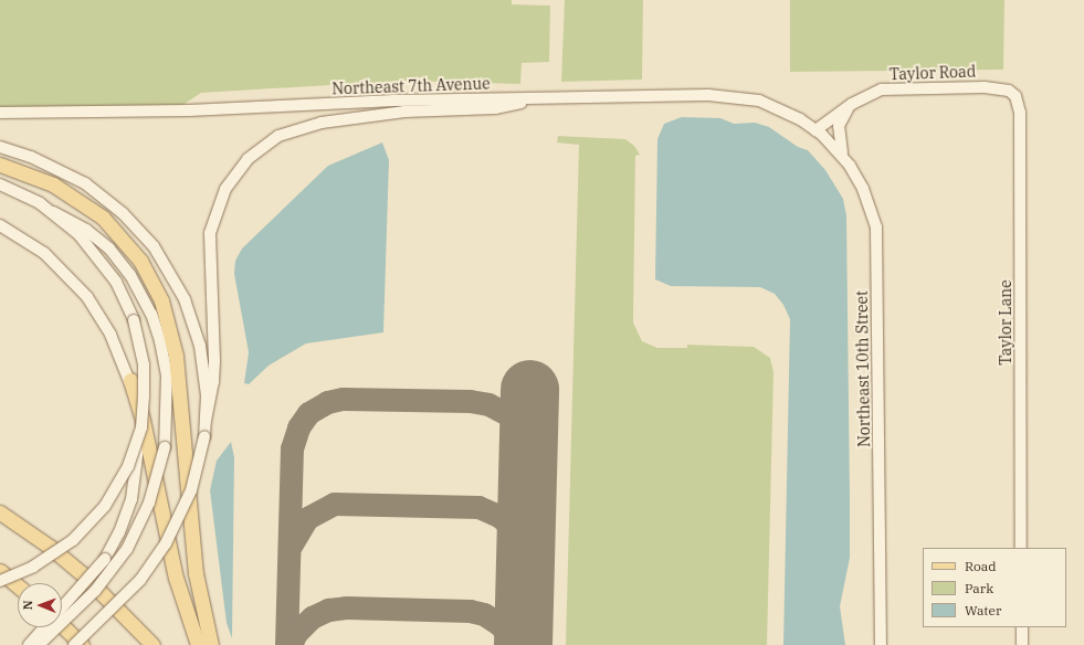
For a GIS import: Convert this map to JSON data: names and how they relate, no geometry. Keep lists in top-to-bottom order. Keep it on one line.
{"streets":{"street":["Taylor Road","Northeast 7th Avenue","Taylor Lane","Northeast 10th Street"]},"crossings":[["Taylor Road","Northeast 7th Avenue"],["Taylor Road","Taylor Lane"],["Taylor Road","Northeast 10th Street"],["Northeast 7th Avenue","Northeast 10th Street"]],"legend":["Road","Park","Water"],"north":"left"}
